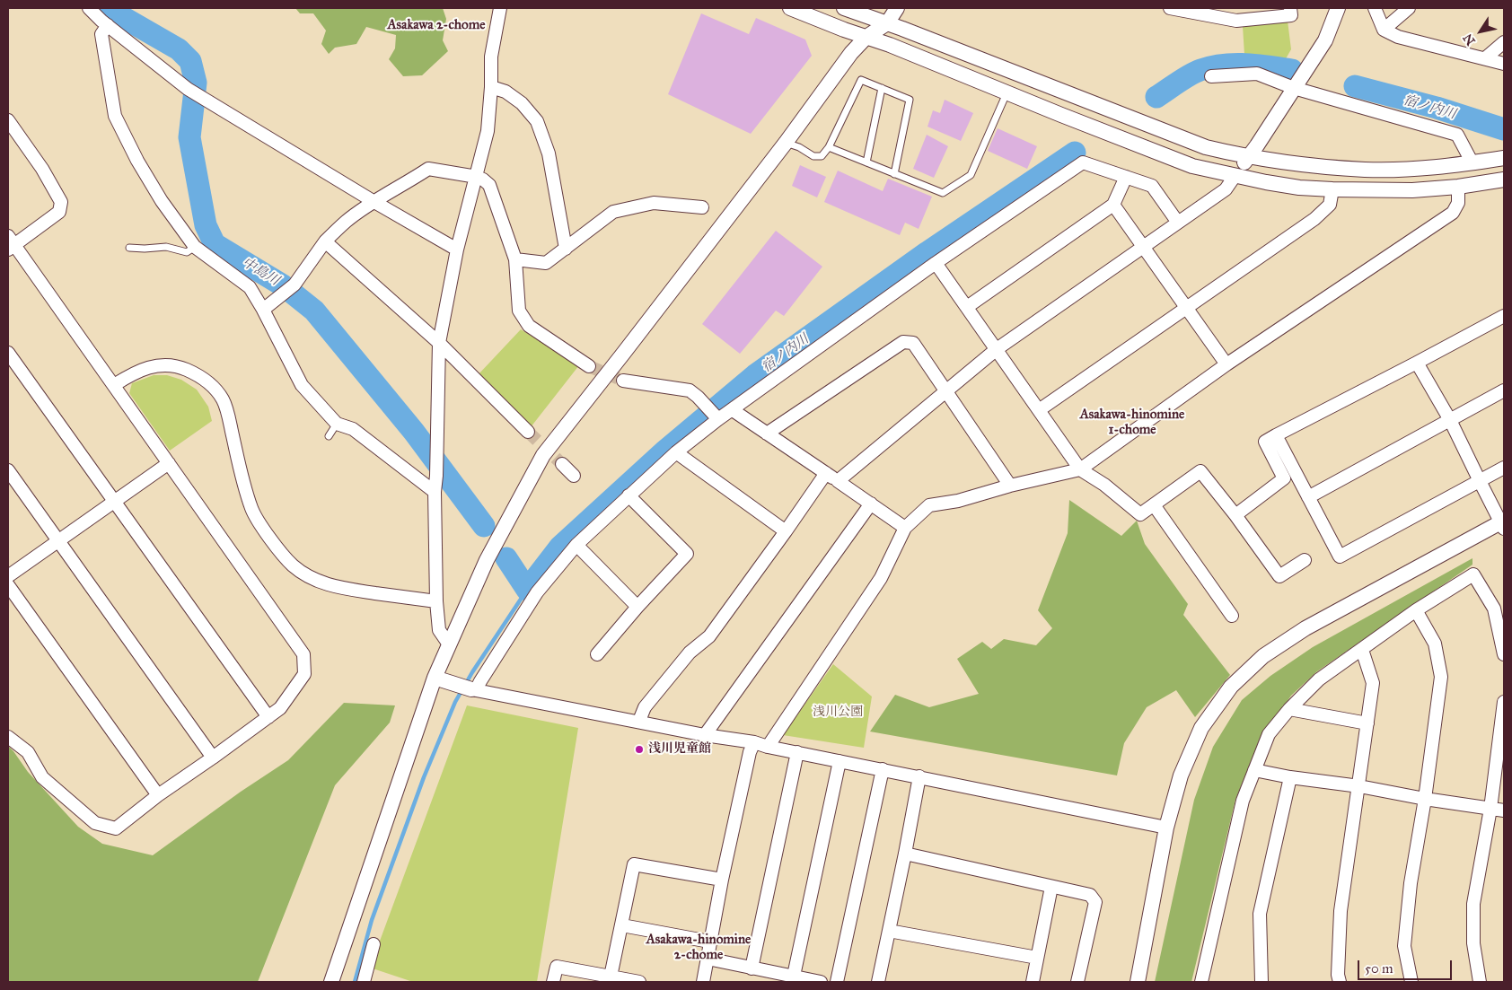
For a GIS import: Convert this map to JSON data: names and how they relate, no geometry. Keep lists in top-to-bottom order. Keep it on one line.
{"districts":["Asakawa 2-chome","Asakawa-hinomine 1-chome","Asakawa-hinomine 2-chome"],"water":["宿ノ内川","中島川"],"parks":["浅川公園"],"places":["浅川児童館"],"scale_bar":"50 m","north":"bottom left"}
